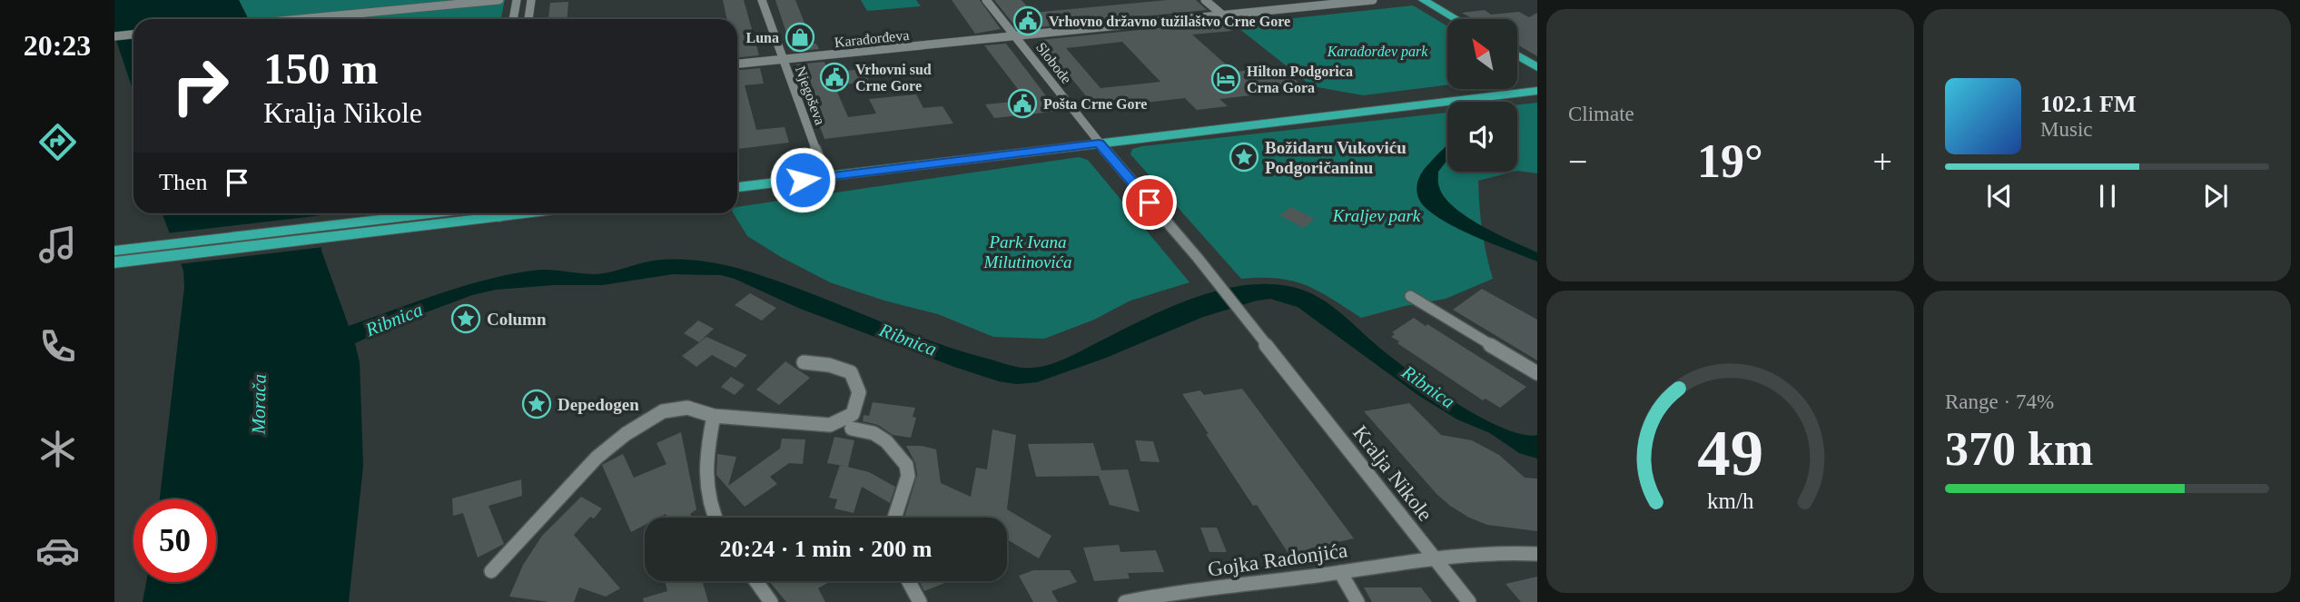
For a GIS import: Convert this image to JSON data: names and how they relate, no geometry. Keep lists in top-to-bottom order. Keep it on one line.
{"streets":{"street":["Karađorđeva","Slobode","Njegoševa","Kralja Nikole","Gojka Radonjića"]},"crossings":[["Karađorđeva","Slobode"],["Karađorđeva","Njegoševa"],["Slobode","Kralja Nikole"],["Kralja Nikole","Gojka Radonjića"]],"water":["Ribnica","Morača"],"parks":["Karađorđev park","Kraljev park","Park Ivana Milutinovića"],"places":{"public building":["Vrhovno državno tužilaštvo Crne Gore","Vrhovni sud Crne Gore","Pošta Crne Gore"],"shop":["Luna"],"hotel":["Hilton Podgorica Crna Gora"],"place":["Božidaru Vukoviću Podgoričaninu","Column","Depedogen"]},"north":"top left","page":{"tabs":"20:23","tile":["Climate",["Range · 74%","370 km"]],"turn":["150 m","Kralja Nikole"],"song":["102.1 FM","Music"],"heat":["−","19°","+"],"then":"Then","limit":"50","trip":"20:24 · 1 min · 200 m","gauge":["49","km/h"]}}
